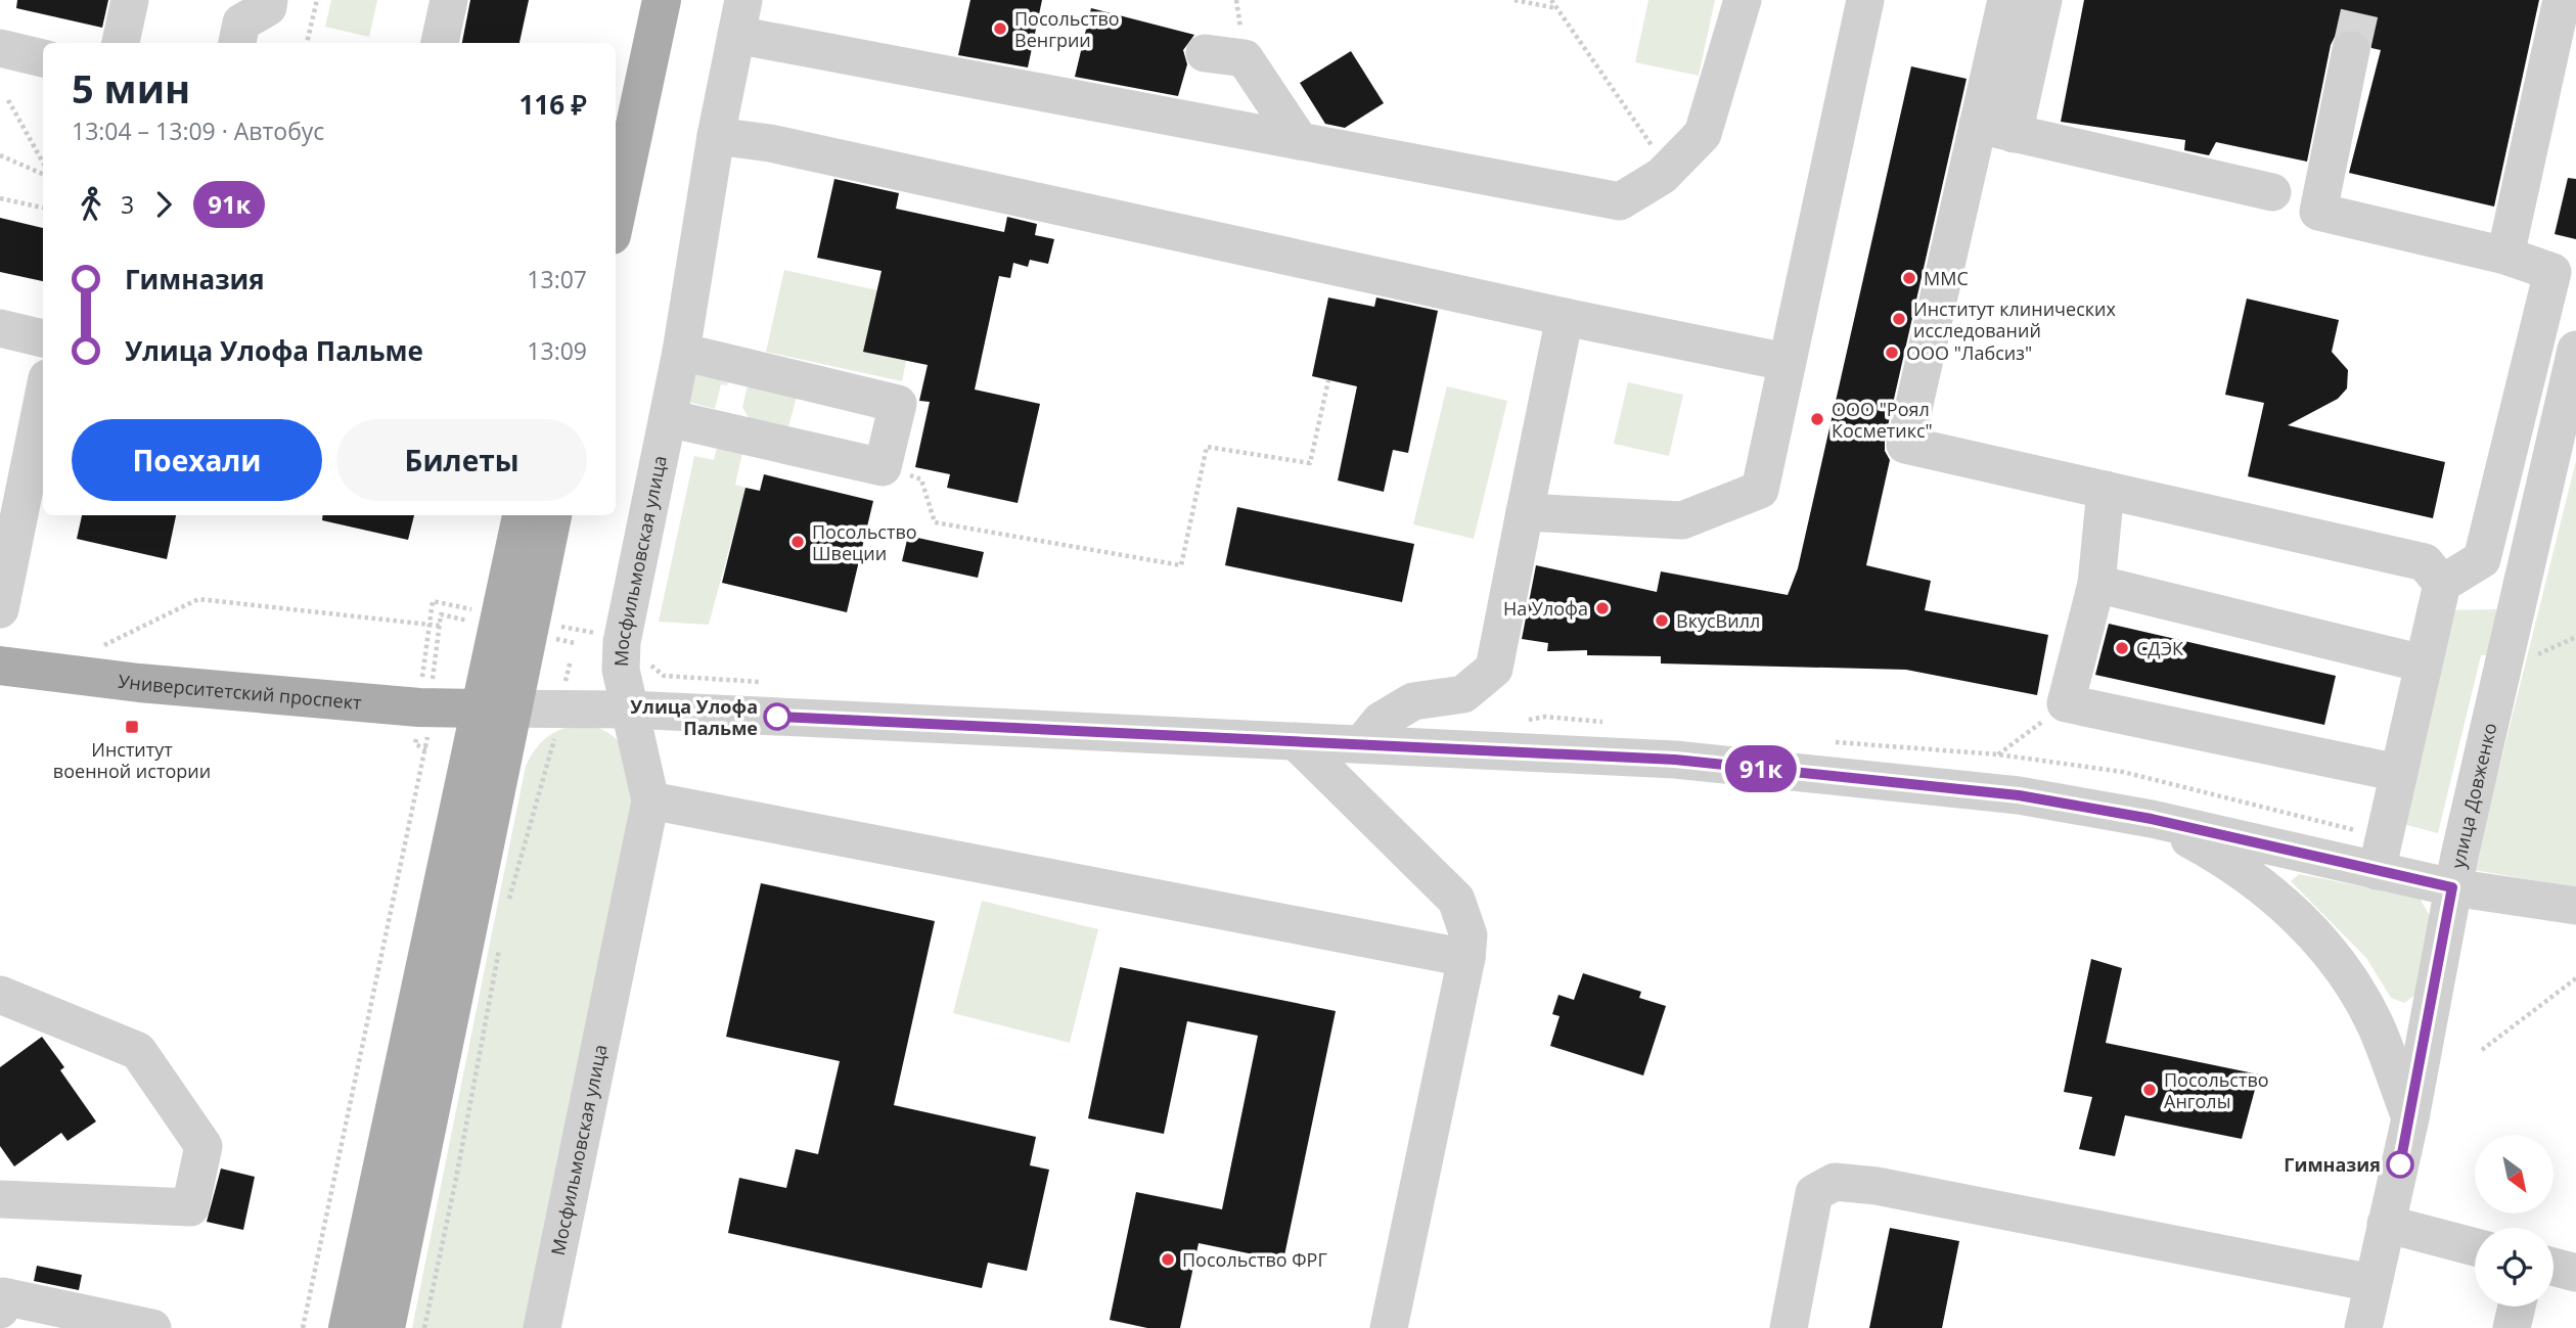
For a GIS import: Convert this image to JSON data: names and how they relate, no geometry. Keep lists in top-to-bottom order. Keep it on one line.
{"streets":{"main road":["Университетский проспект"],"street":["Мосфильмовская улица","улица Довженко"]},"places":{"other":["Посольство Венгрии","ММС","Институт клинических исследований","ООО \"Лабсиз\"","ООО \"Роял Косметикс\"","Посольство Швеции","На Улофа","ВкусВилл","СДЭК","Улица Улофа Пальме","Посольство Анголы","Гимназия","Посольство ФРГ"],"transit":["Институт военной истории"]},"lines":["bus line 91к"],"north":"bottom right","page":{"on_map":"91к","heading":["5 мин","13:04 – 13:09 · Автобус","116 ₽"],"legs":["3","91к"],"list":[{"name":"Гимназия","value":"13:07"},{"name":"Улица Улофа Пальме","value":"13:09"}],"buttons":["Поехали","Билеты"]}}
